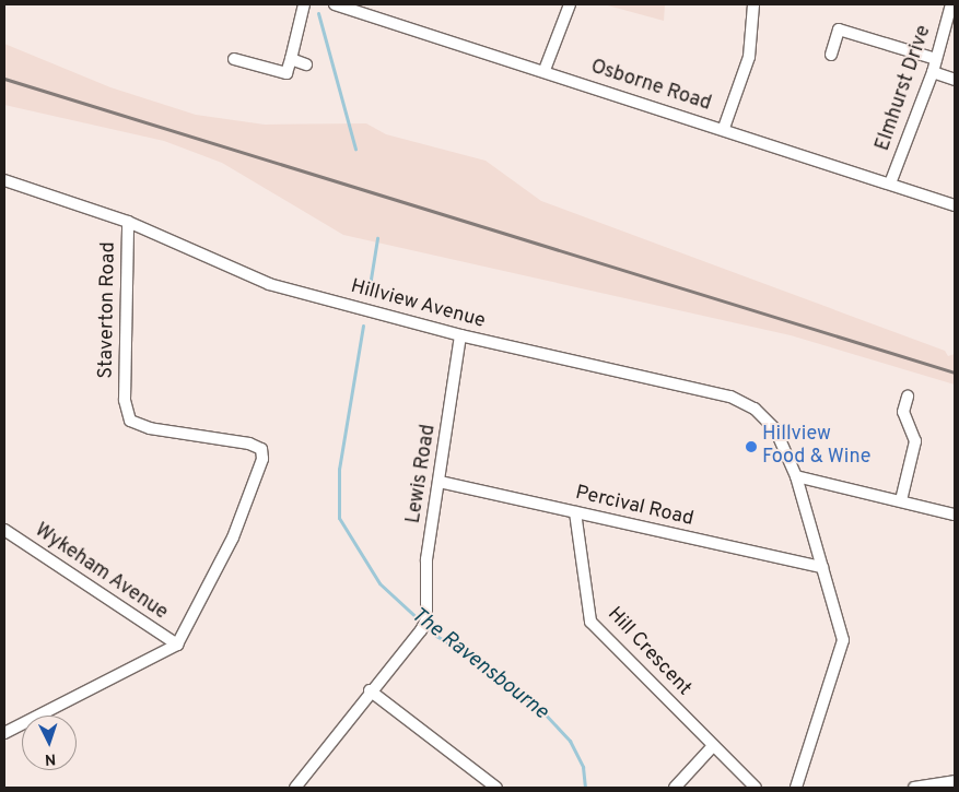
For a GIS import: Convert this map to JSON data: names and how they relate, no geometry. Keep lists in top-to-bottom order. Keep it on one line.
{"streets":{"street":["Osborne Road","Elmhurst Drive","Hillview Avenue","Staverton Road","Lewis Road","Percival Road","Wykeham Avenue","Hill Crescent"]},"crossings":[["Osborne Road","Elmhurst Drive"],["Hillview Avenue","Staverton Road"],["Hillview Avenue","Lewis Road"],["Hillview Avenue","Percival Road"],["Staverton Road","Wykeham Avenue"],["Lewis Road","Percival Road"],["Percival Road","Hill Crescent"]],"water":["The Ravensbourne"],"places":["Hillview Food & Wine"],"north":"bottom"}
